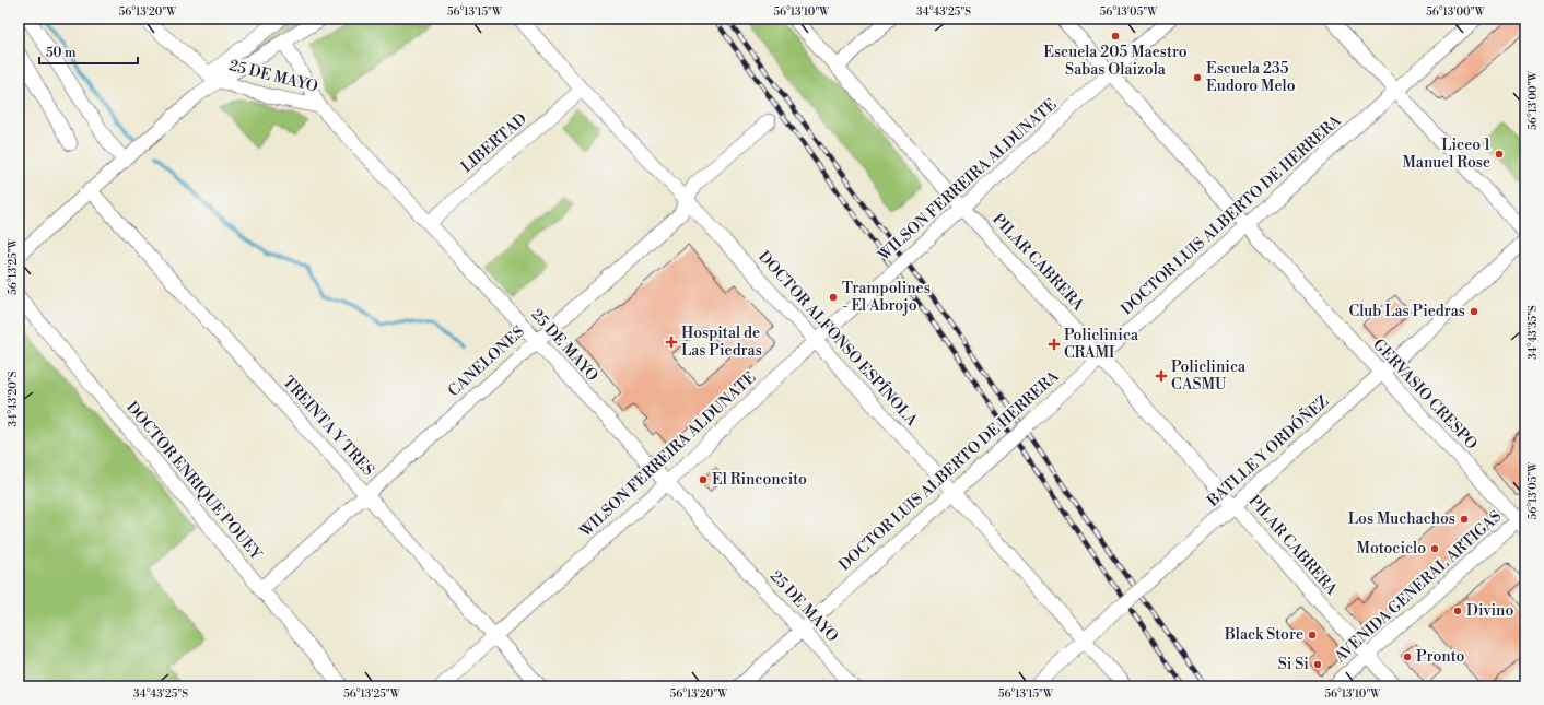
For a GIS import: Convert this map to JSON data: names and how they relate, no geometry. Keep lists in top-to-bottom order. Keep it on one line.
{"streets":{"street":["25 DE MAYO","LIBERTAD","WILSON FERREIRA ALDUNATE","DOCTOR LUIS ALBERTO DE HERRERA","PILAR CABRERA","DOCTOR ALFONSO ESPÍNOLA","CANELONES","GERVASIO CRESPO","TREINTA Y TRES","BATLLE Y ORDÓÑEZ","DOCTOR ENRIQUE POUEY","AVENIDA GENERAL ARTIGAS"]},"crossings":[["25 DE MAYO","LIBERTAD"],["25 DE MAYO","WILSON FERREIRA ALDUNATE"],["25 DE MAYO","DOCTOR LUIS ALBERTO DE HERRERA"],["25 DE MAYO","CANELONES"],["LIBERTAD","DOCTOR ALFONSO ESPÍNOLA"],["WILSON FERREIRA ALDUNATE","PILAR CABRERA"],["WILSON FERREIRA ALDUNATE","DOCTOR ALFONSO ESPÍNOLA"],["WILSON FERREIRA ALDUNATE","GERVASIO CRESPO"],["WILSON FERREIRA ALDUNATE","TREINTA Y TRES"],["DOCTOR LUIS ALBERTO DE HERRERA","PILAR CABRERA"],["DOCTOR LUIS ALBERTO DE HERRERA","DOCTOR ALFONSO ESPÍNOLA"],["DOCTOR LUIS ALBERTO DE HERRERA","GERVASIO CRESPO"],["PILAR CABRERA","BATLLE Y ORDÓÑEZ"],["PILAR CABRERA","AVENIDA GENERAL ARTIGAS"],["DOCTOR ALFONSO ESPÍNOLA","CANELONES"],["DOCTOR ALFONSO ESPÍNOLA","BATLLE Y ORDÓÑEZ"],["CANELONES","TREINTA Y TRES"],["CANELONES","DOCTOR ENRIQUE POUEY"],["GERVASIO CRESPO","BATLLE Y ORDÓÑEZ"],["GERVASIO CRESPO","AVENIDA GENERAL ARTIGAS"]],"places":{"other":["Escuela 205 Maestro Sabas Olaizola","Escuela 235 Eudoro Melo","Liceo 1 Manuel Rose","Trampolines - El Abrojo","Club Las Piedras","El Rinconcito","Los Muchachos","Motociclo","Divino","Black Store","Pronto","Si Si"],"health":["Hospital de Las Piedras","Policlinica CRAMI","Policlinica CASMU"]},"scale_bar":"50 m","coordinates":["56°13'20\"W","56°13'15\"W","56°13'10\"W","34°43'25\"S","56°13'05\"W","56°13'00\"W","56°13'25\"W","34°43'35\"S","34°43'20\"S"]}
